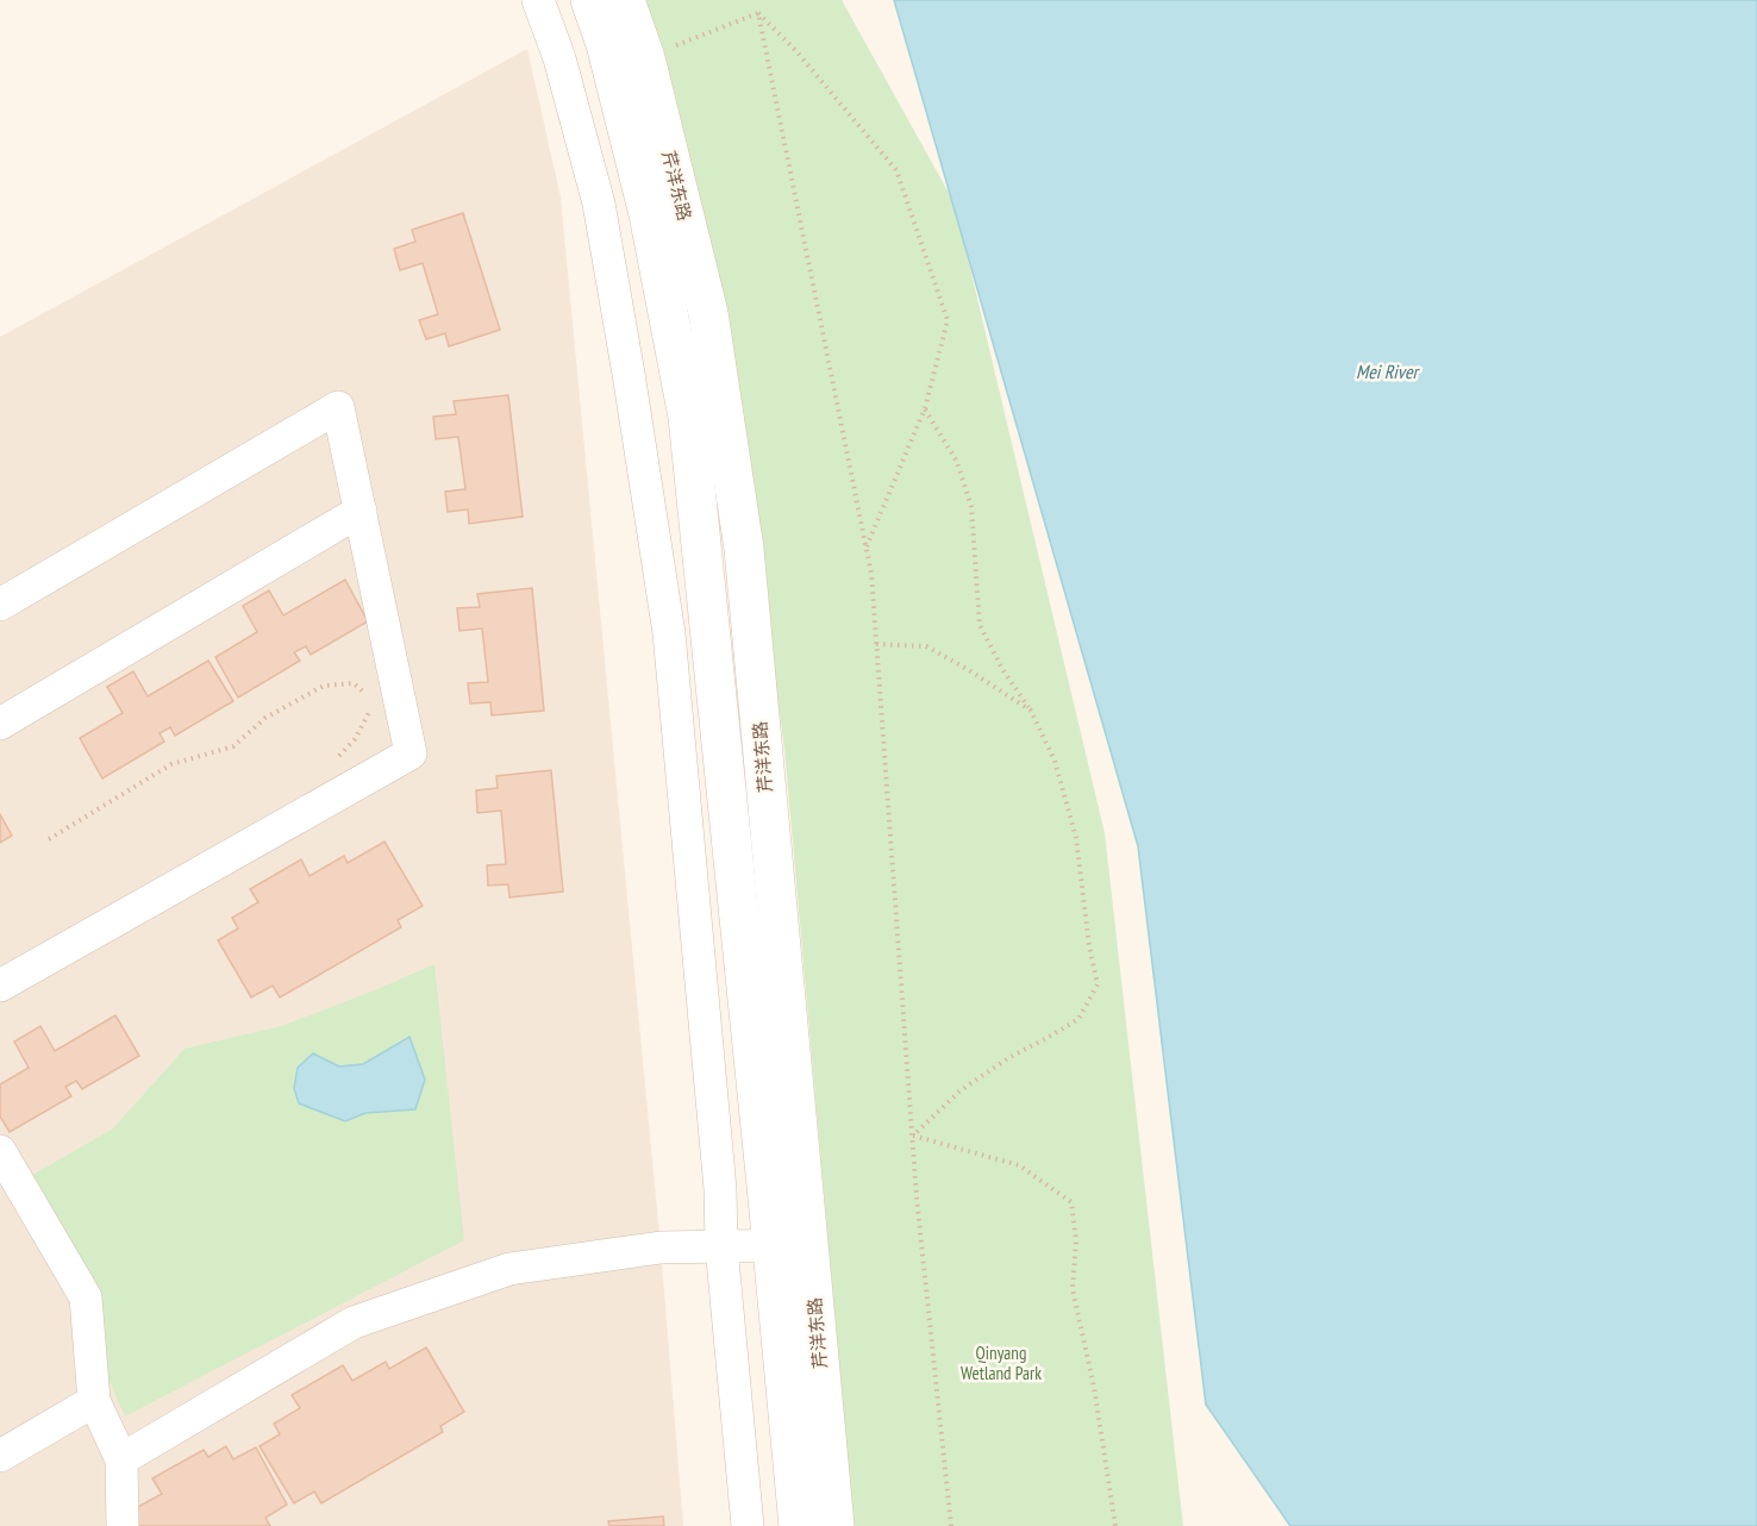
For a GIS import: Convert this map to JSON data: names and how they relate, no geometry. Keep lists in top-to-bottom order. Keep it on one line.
{"streets":{"main road":["芹洋东路"]},"water":["Mei River"],"parks":["Qinyang Wetland Park"]}
